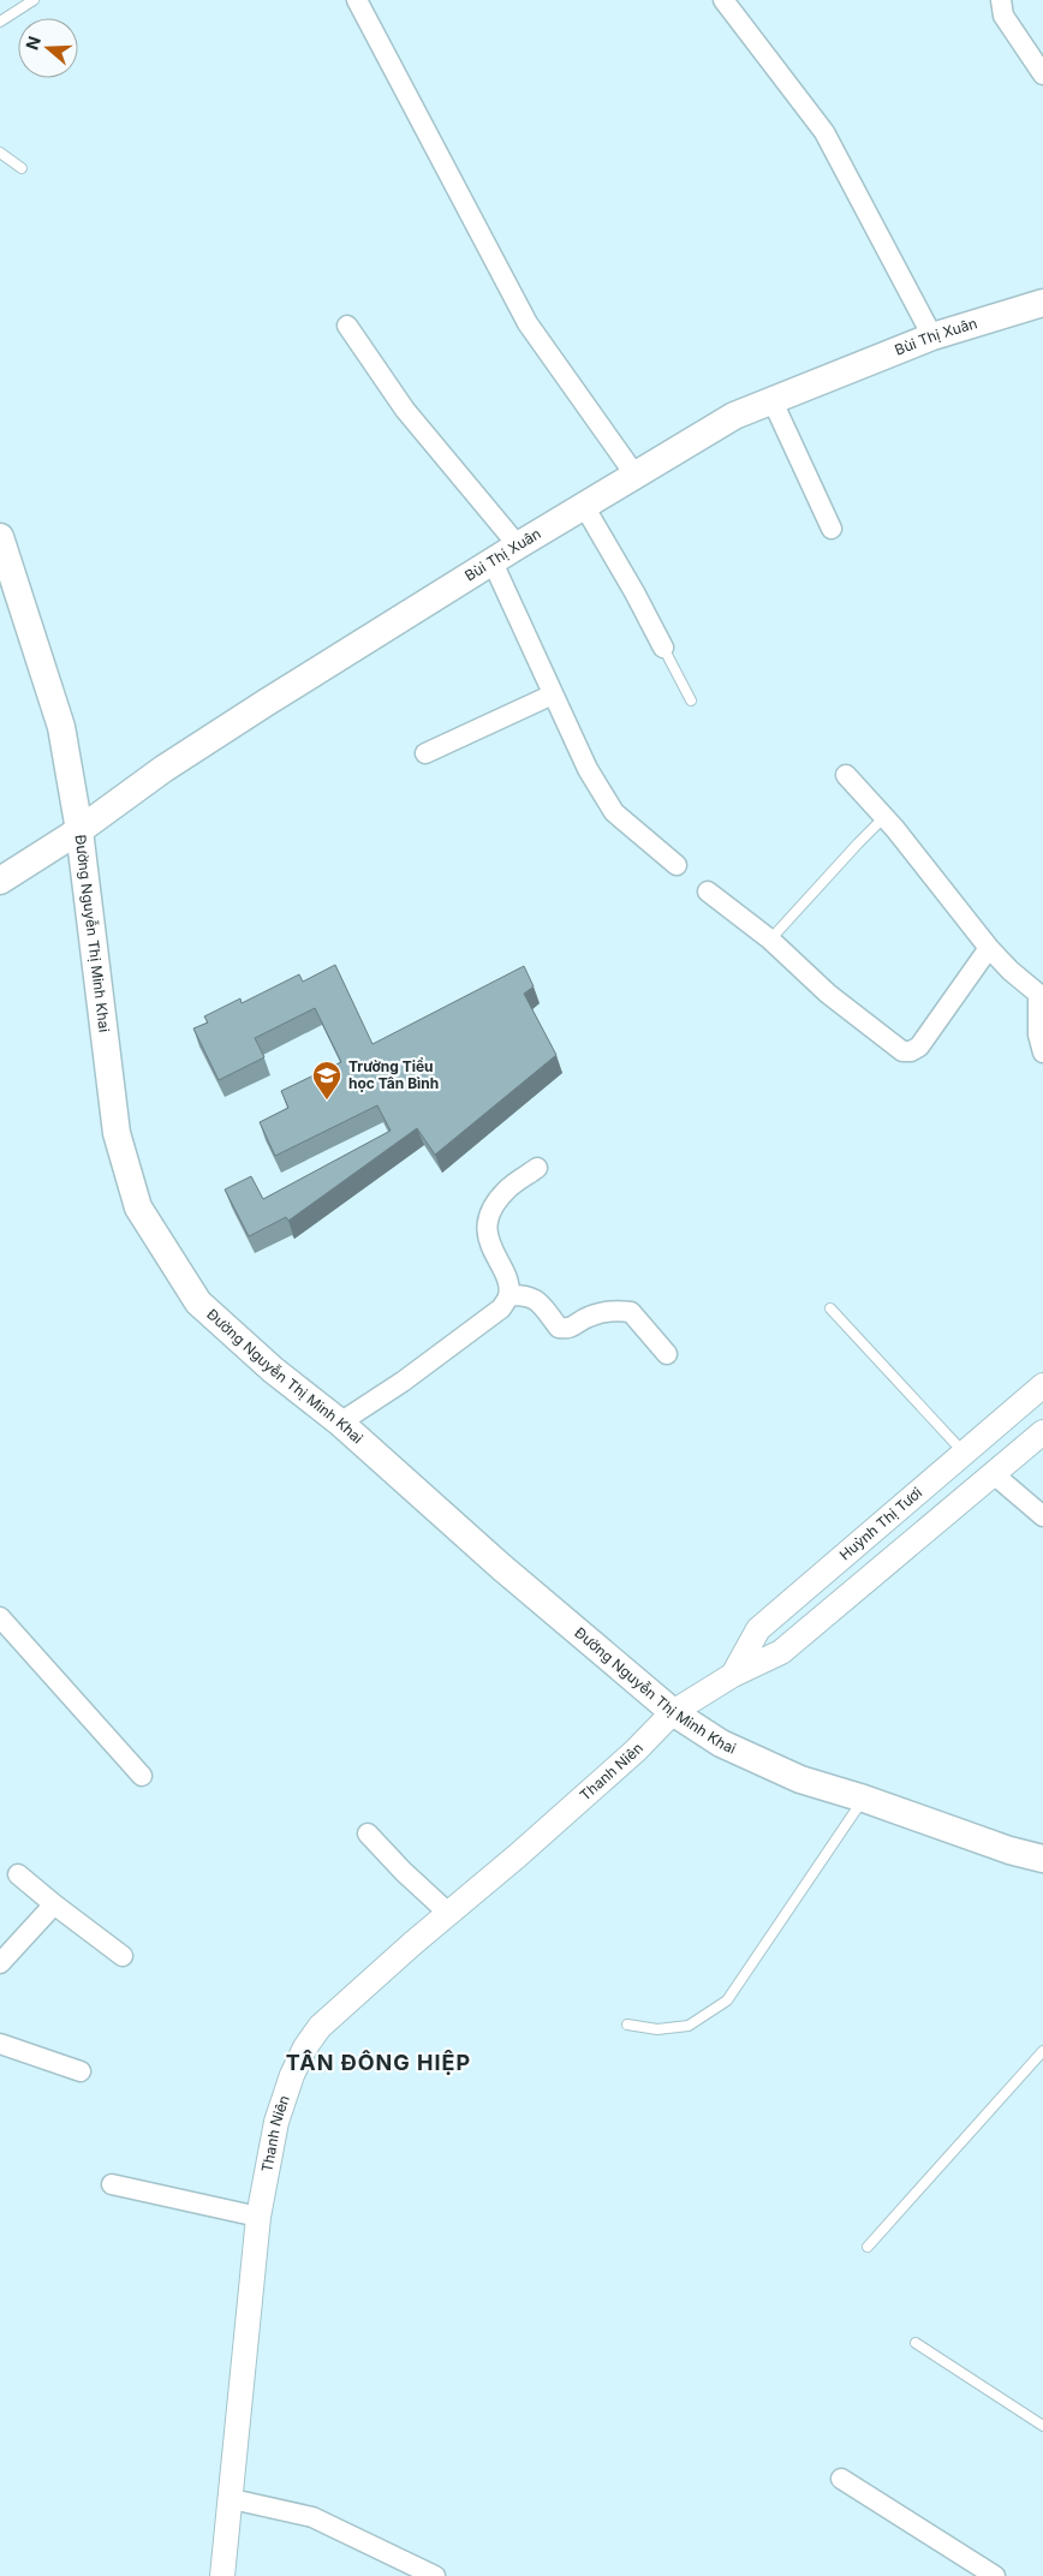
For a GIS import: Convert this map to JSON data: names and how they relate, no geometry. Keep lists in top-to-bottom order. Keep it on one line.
{"streets":{"main road":["Bùi Thị Xuân","Đường Nguyễn Thị Minh Khai"],"street":["Huỳnh Thị Tươi","Thanh Niên"]},"crossings":[["Bùi Thị Xuân","Đường Nguyễn Thị Minh Khai"],["Đường Nguyễn Thị Minh Khai","Huỳnh Thị Tươi"],["Đường Nguyễn Thị Minh Khai","Thanh Niên"],["Huỳnh Thị Tươi","Thanh Niên"]],"districts":["TÂN ĐÔNG HIỆP"],"places":{"school or university":["Trường Tiểu học Tân Bình"]},"north":"left"}
